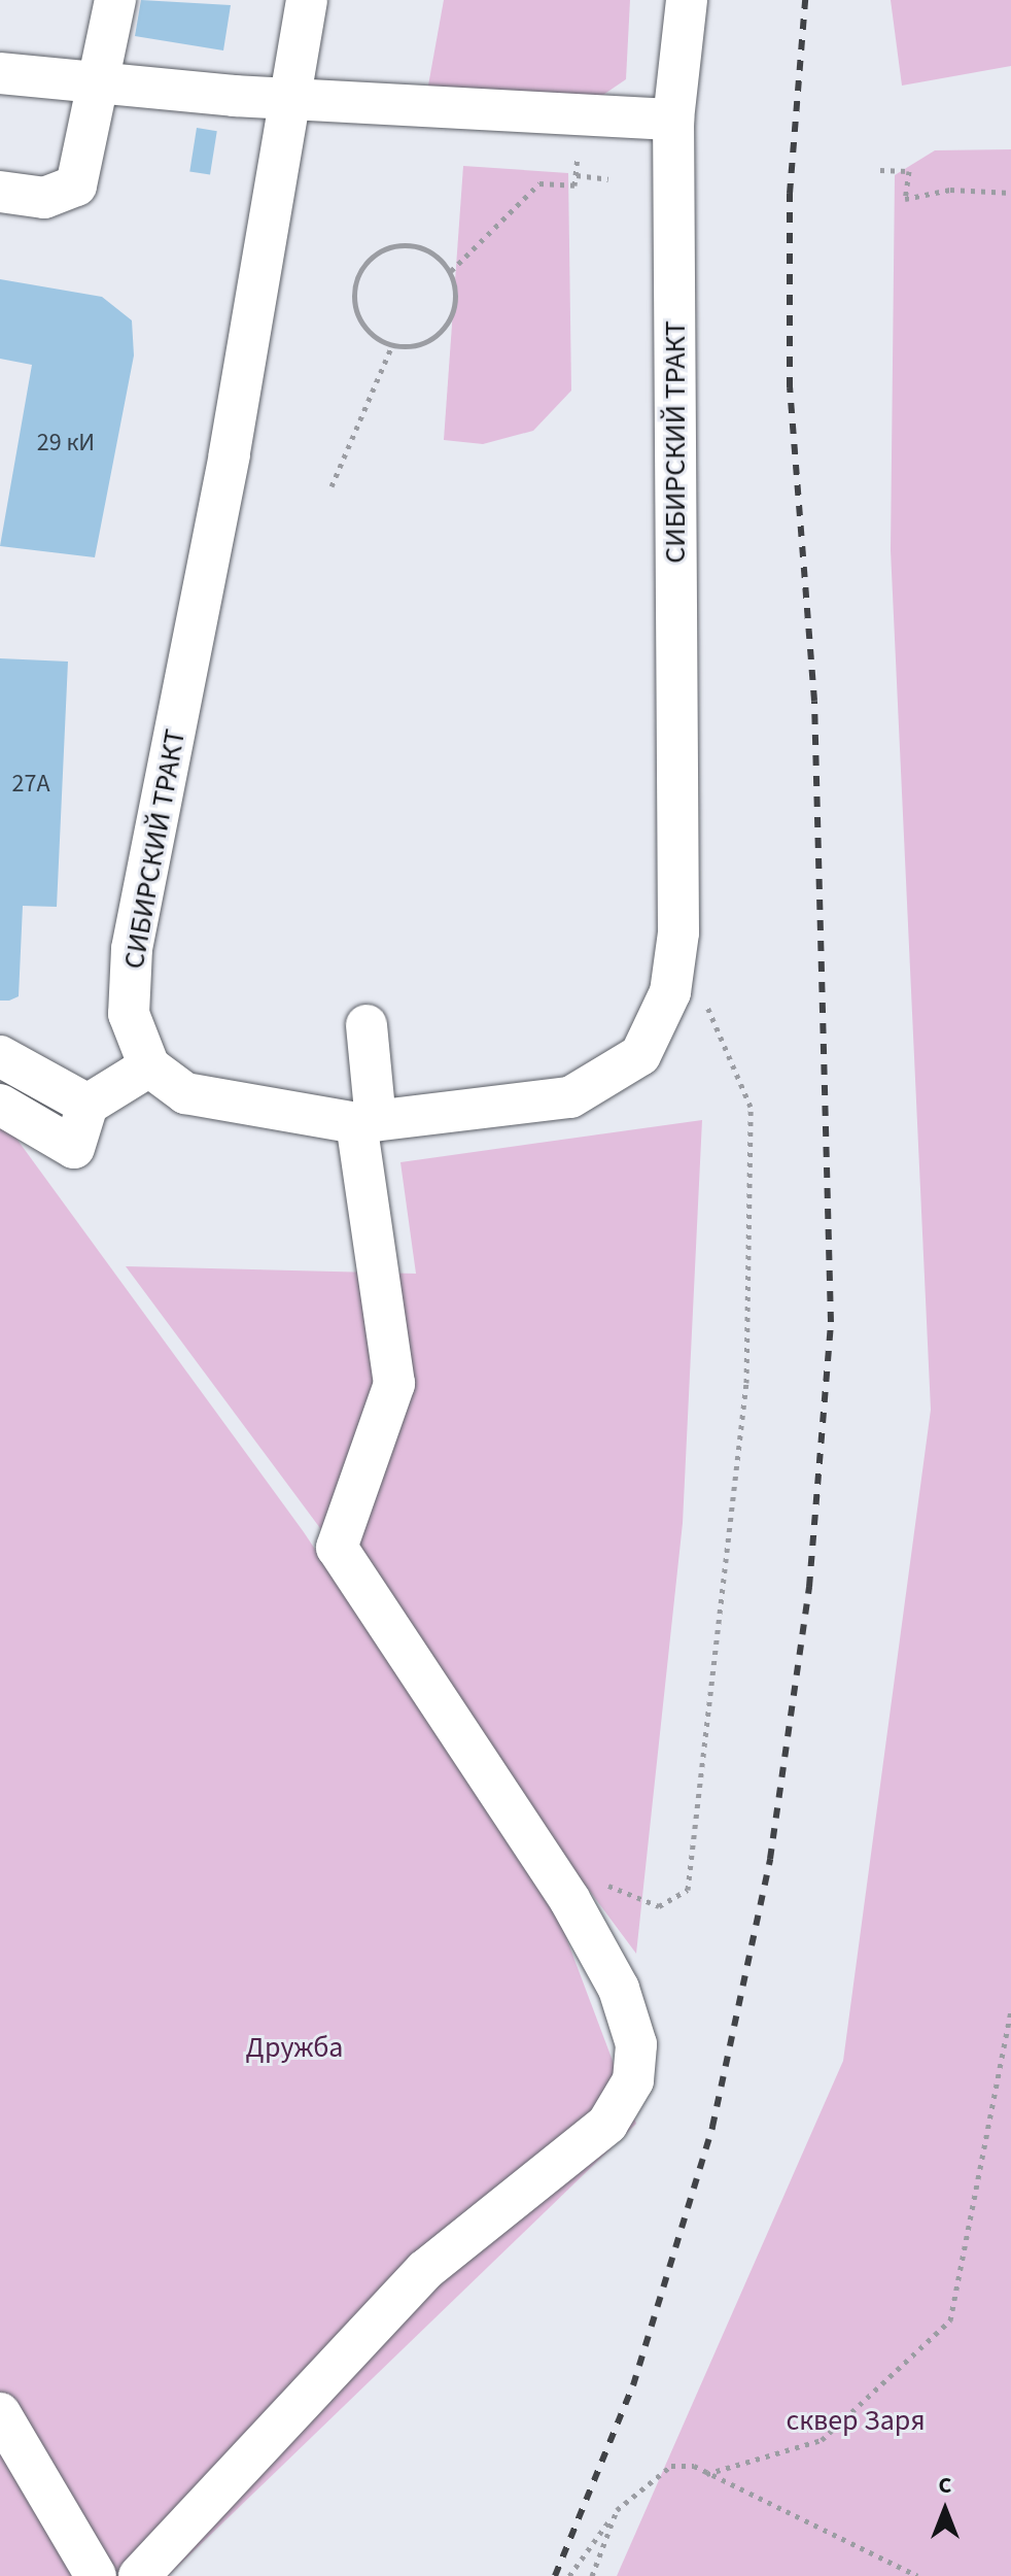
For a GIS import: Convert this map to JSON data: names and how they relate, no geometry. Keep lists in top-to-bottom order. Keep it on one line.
{"streets":{"street":["СИБИРСКИЙ ТРАКТ"]},"parks":["Дружба","сквер Заря"],"house_numbers":["29 кИ","27А"],"north":"top"}
